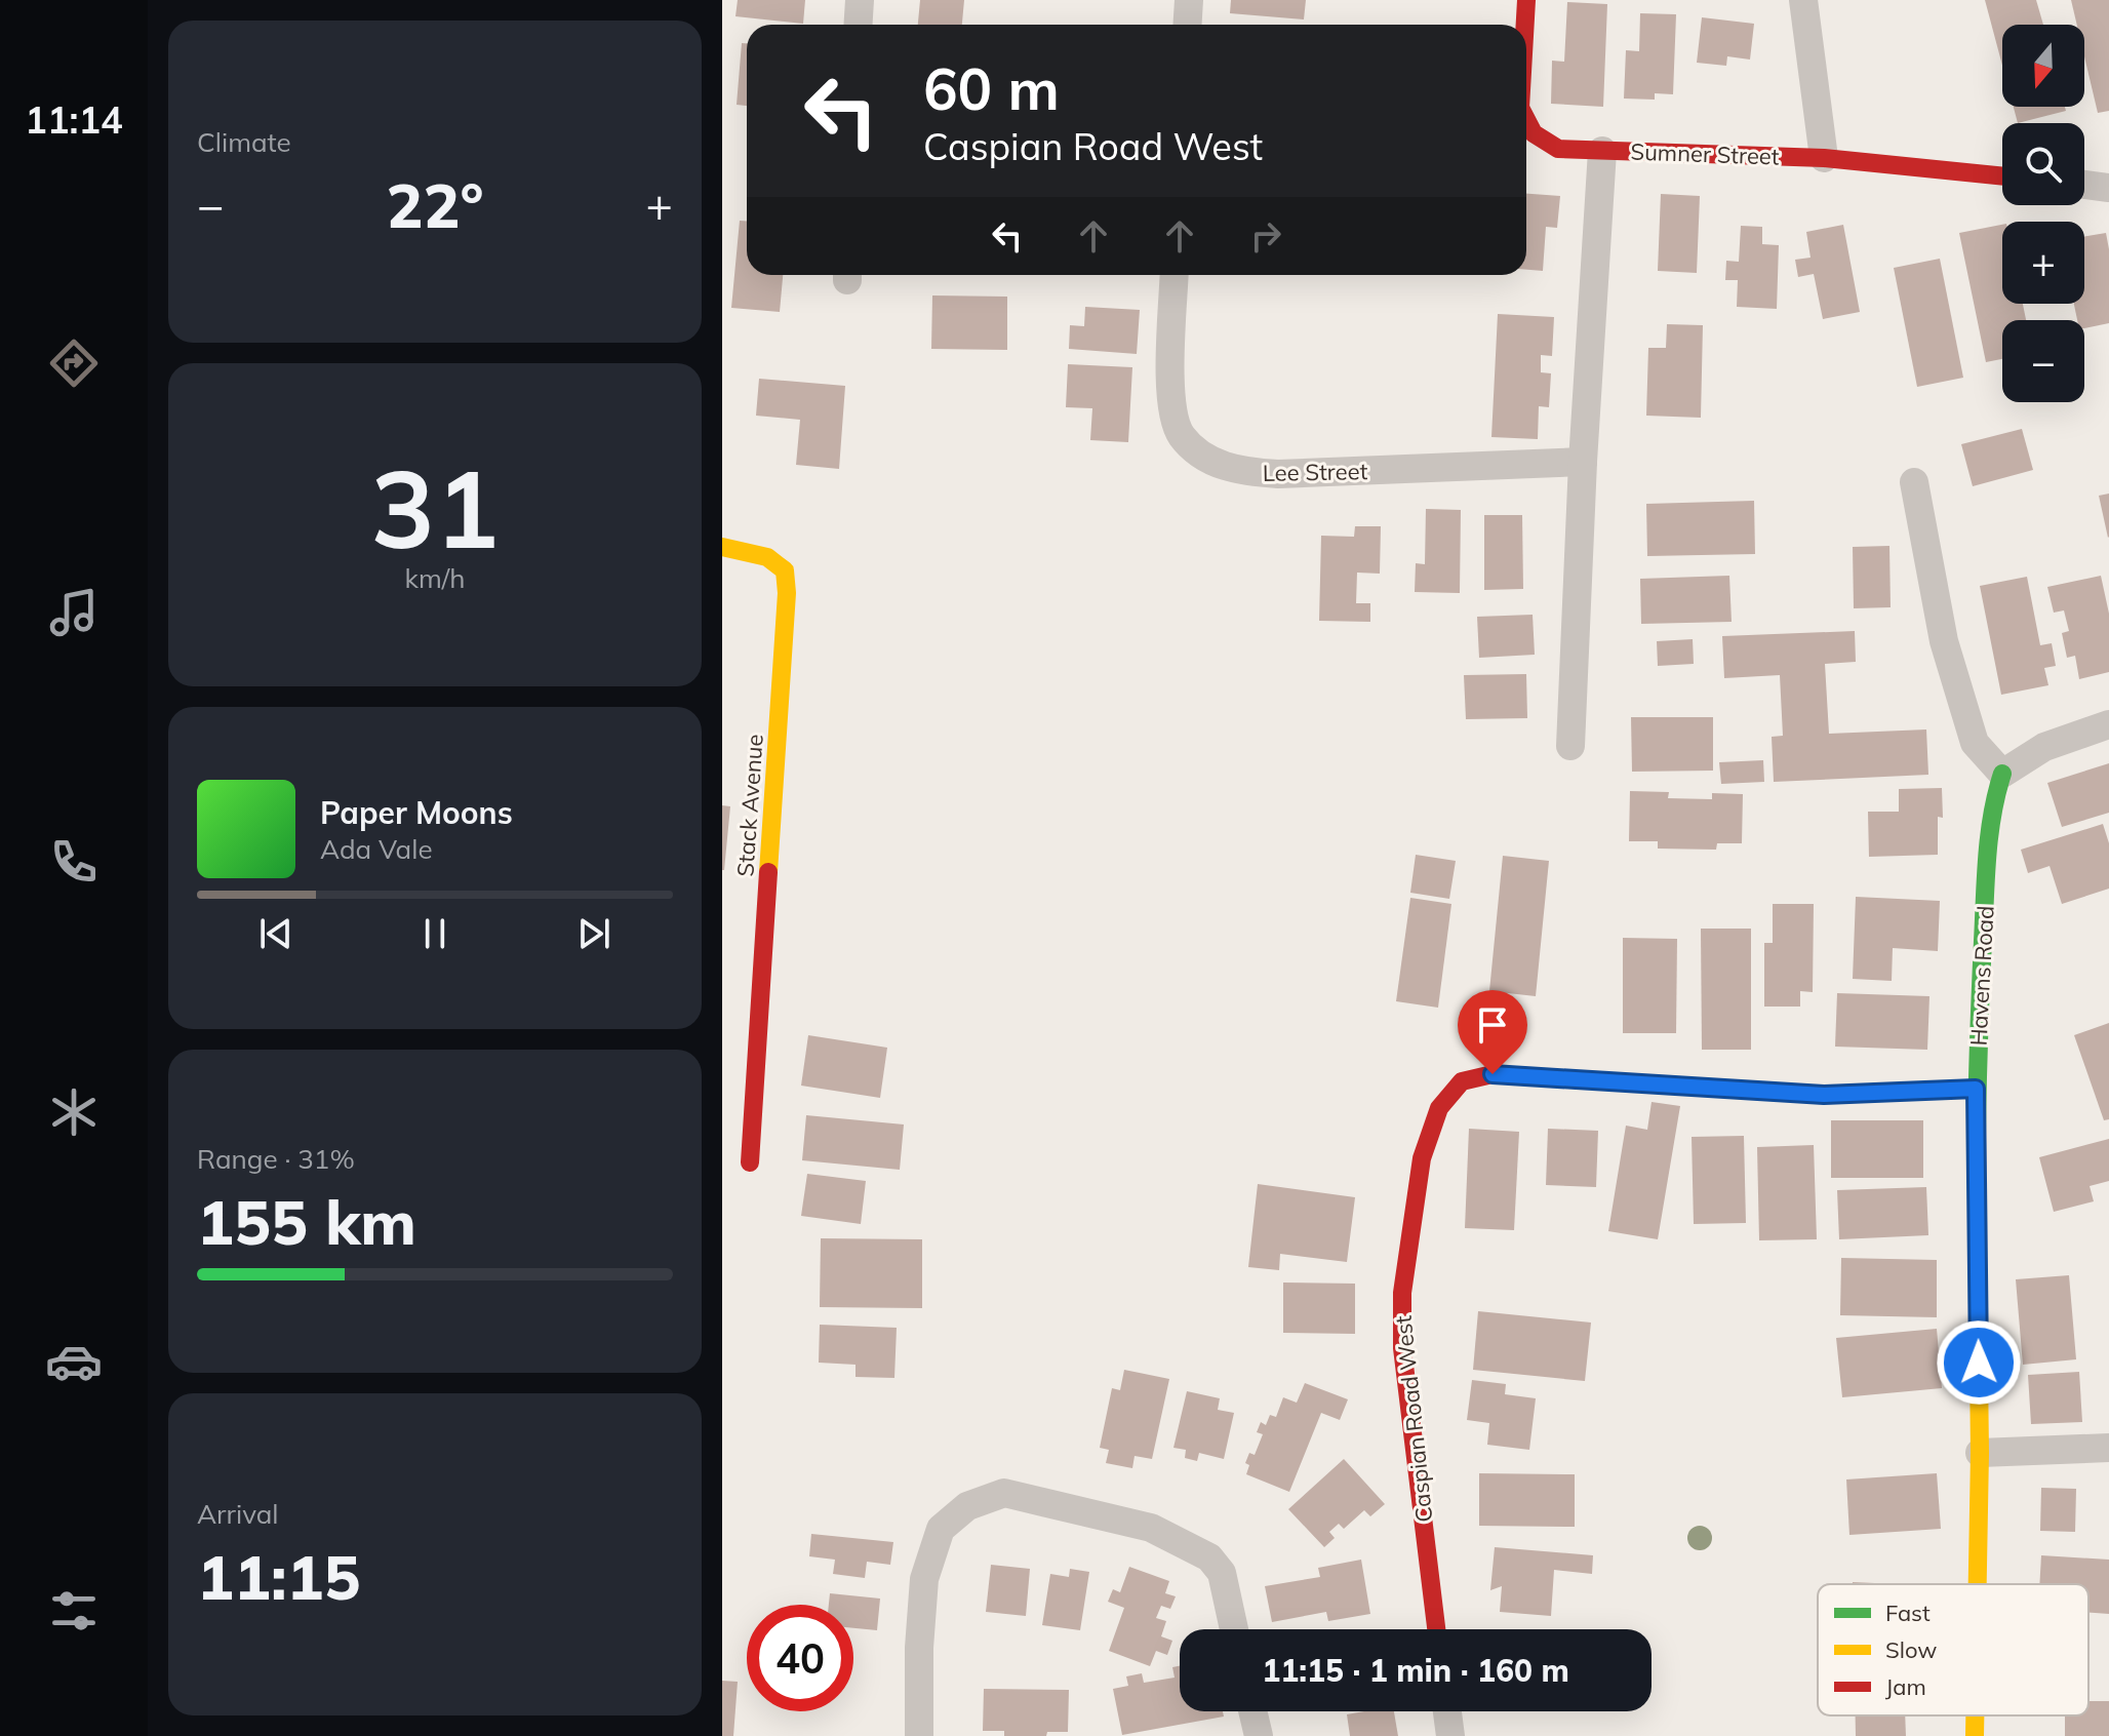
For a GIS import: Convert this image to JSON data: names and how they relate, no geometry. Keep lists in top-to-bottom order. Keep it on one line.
{"streets":{"street":["Sumner Street","Lee Street","Stack Avenue","Havens Road","Caspian Road West"]},"crossings":[["Havens Road","Caspian Road West"]],"legend":["Fast","Slow","Jam"],"north":"bottom","page":{"tabs":"11:14","tile":["Climate",["31","km/h"],["Range · 31%","155 km"],["Arrival","11:15"]],"map_buttons":["+","−"],"turn":["60 m","Caspian Road West"],"heat":["−","22°","+"],"song":["Paper Moons","Ada Vale"],"limit":"40","trip":"11:15 · 1 min · 160 m"}}
